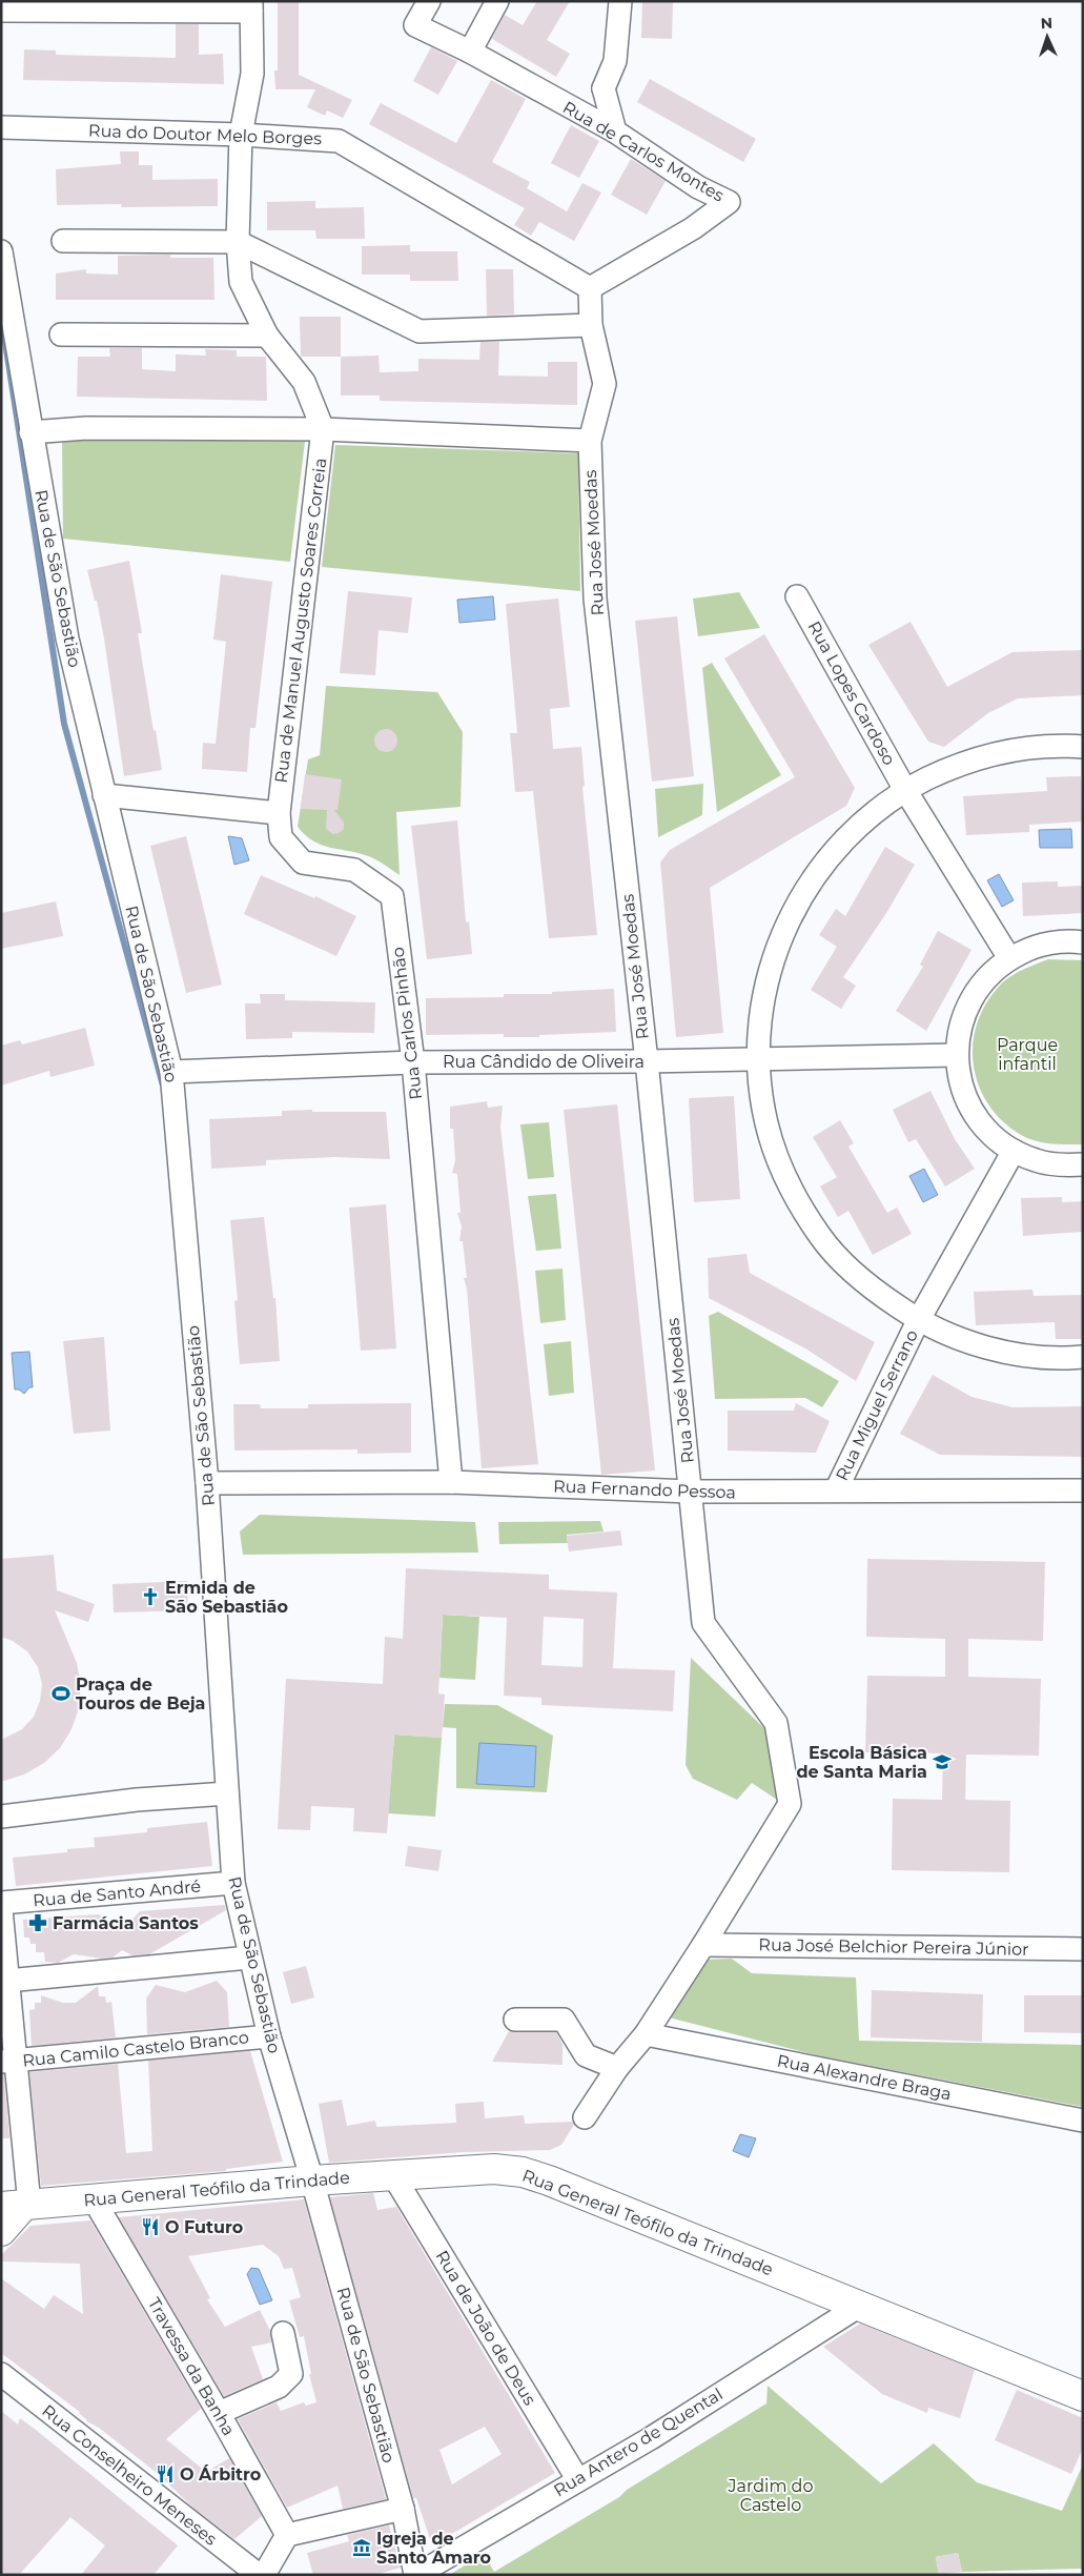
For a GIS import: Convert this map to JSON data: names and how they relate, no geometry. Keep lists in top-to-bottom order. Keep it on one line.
{"streets":{"main road":["Rua General Teófilo da Trindade"],"street":["Rua do Doutor Melo Borges","Rua de Carlos Montes","Rua José Moedas","Rua de São Sebastião","Rua de Manuel Augusto Soares Correia","Rua Lopes Cardoso","Rua Carlos Pinhão","Rua Cândido de Oliveira","Rua Miguel Serrano","Rua Fernando Pessoa","Rua de Santo André","Rua José Belchior Pereira Júnior","Rua Camilo Castelo Branco","Rua Alexandre Braga","Rua de João de Deus","Travessa da Banha","Rua Antero de Quental","Rua Conselheiro Meneses"]},"crossings":[["Rua do Doutor Melo Borges","Rua de Carlos Montes"],["Rua do Doutor Melo Borges","Rua José Moedas"],["Rua de Carlos Montes","Rua José Moedas"],["Rua José Moedas","Rua Cândido de Oliveira"],["Rua José Moedas","Rua Fernando Pessoa"],["Rua José Moedas","Rua José Belchior Pereira Júnior"],["Rua José Moedas","Rua Alexandre Braga"],["Rua de São Sebastião","Rua Cândido de Oliveira"],["Rua de São Sebastião","Rua Fernando Pessoa"],["Rua de São Sebastião","Rua de Santo André"],["Rua de São Sebastião","Rua Camilo Castelo Branco"],["Rua de São Sebastião","Rua General Teófilo da Trindade"],["Rua de São Sebastião","Rua Antero de Quental"],["Rua de Manuel Augusto Soares Correia","Rua Carlos Pinhão"],["Rua Carlos Pinhão","Rua Cândido de Oliveira"],["Rua Carlos Pinhão","Rua Fernando Pessoa"],["Rua Miguel Serrano","Rua Fernando Pessoa"],["Rua General Teófilo da Trindade","Rua de João de Deus"],["Rua General Teófilo da Trindade","Travessa da Banha"],["Rua General Teófilo da Trindade","Rua Antero de Quental"],["Rua de João de Deus","Rua Antero de Quental"]],"parks":["Parque infantil","Jardim do Castelo"],"places":{"church":["Ermida de São Sebastião"],"sports":["Praça de Touros de Beja"],"school or university":["Escola Básica de Santa Maria"],"pharmacy":["Farmácia Santos"],"restaurant":["O Futuro","O Árbitro"],"museum":["Igreja de Santo Amaro"]},"north":"top"}
